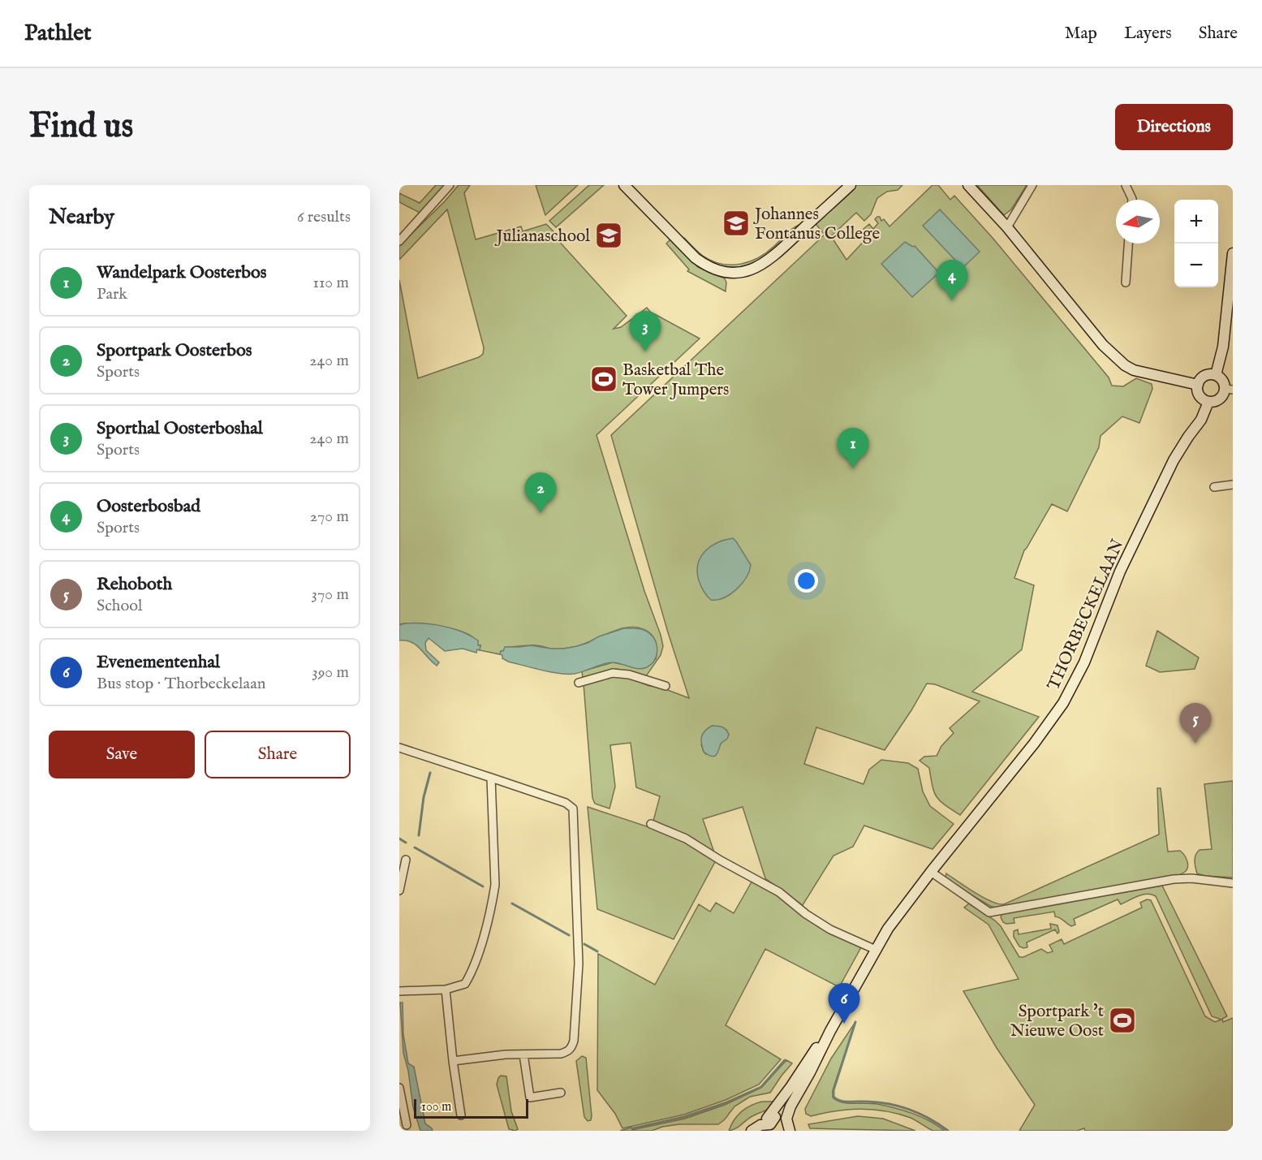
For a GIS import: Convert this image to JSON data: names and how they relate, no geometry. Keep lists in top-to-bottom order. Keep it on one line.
{"streets":{"main road":["THORBECKELAAN"]},"places":{"school or university":["Johannes Fontanus College","Julianaschool"],"sports":["Basketbal The Tower Jumpers","Sportpark 't Nieuwe Oost"]},"scale_bar":"100 m","north":"left","page":{"header":"Pathlet","nav":["Map","Layers","Share"],"buttons":["Directions",["Save","Share"]],"title":"Find us","heading":["Nearby","6 results"],"map_buttons":["+","−"],"list":[{"mark":"1","name":"Wandelpark Oosterbos","note":"Park","value":"110 m"},{"mark":"2","name":"Sportpark Oosterbos","note":"Sports","value":"240 m"},{"mark":"3","name":"Sporthal Oosterboshal","note":"Sports","value":"240 m"},{"mark":"4","name":"Oosterbosbad","note":"Sports","value":"270 m"},{"mark":"5","name":"Rehoboth","note":"School","value":"370 m"},{"mark":"6","name":"Evenementenhal","note":"Bus stop · Thorbeckelaan","value":"390 m"}],"pins":["4","3","1","2","5","6"],"scale":"100 m"}}
